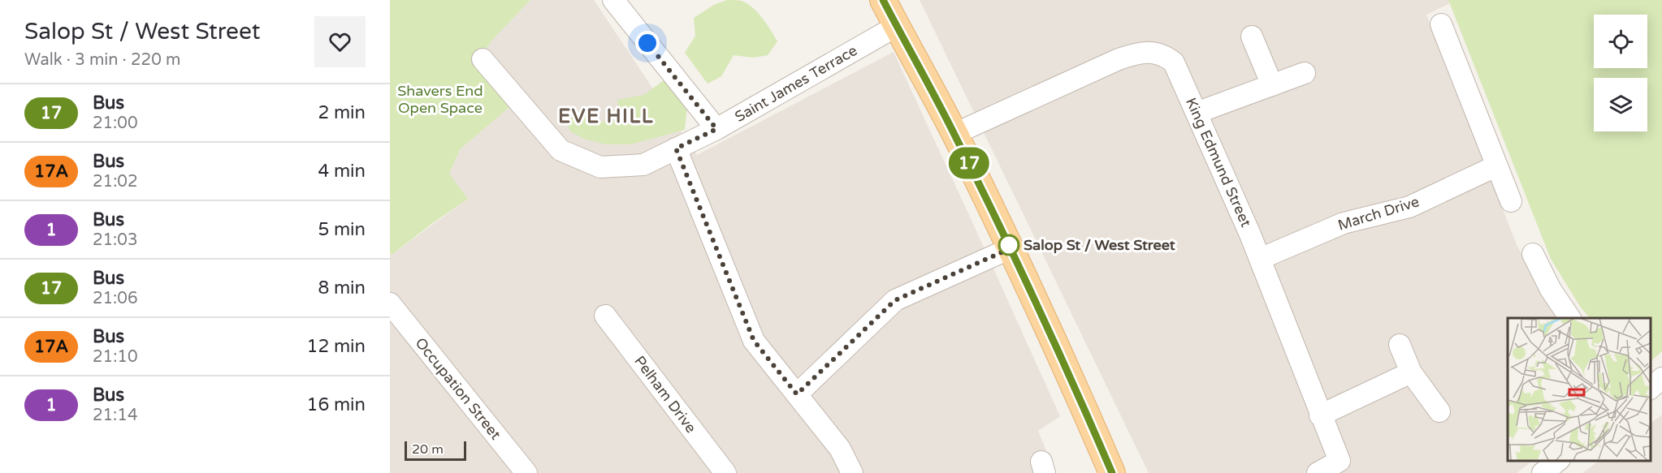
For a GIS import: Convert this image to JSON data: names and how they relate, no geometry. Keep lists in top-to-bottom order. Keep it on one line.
{"streets":{"street":["Saint James Terrace","King Edmund Street","March Drive","Occupation Street","Pelham Drive"]},"crossings":[["King Edmund Street","March Drive"]],"districts":["EVE HILL"],"parks":["Shavers End Open Space"],"places":["Salop St / West Street"],"lines":["bus line 17"],"scale_bar":"20 m","page":{"heading":["Salop St / West Street","Walk · 3 min · 220 m"],"on_map":"17","list":[{"mark":"17","name":"Bus","note":"21:00","value":"2 min"},{"mark":"17A","name":"Bus","note":"21:02","value":"4 min"},{"mark":"1","name":"Bus","note":"21:03","value":"5 min"},{"mark":"17","name":"Bus","note":"21:06","value":"8 min"},{"mark":"17A","name":"Bus","note":"21:10","value":"12 min"},{"mark":"1","name":"Bus","note":"21:14","value":"16 min"}],"scale":"20 m"}}
